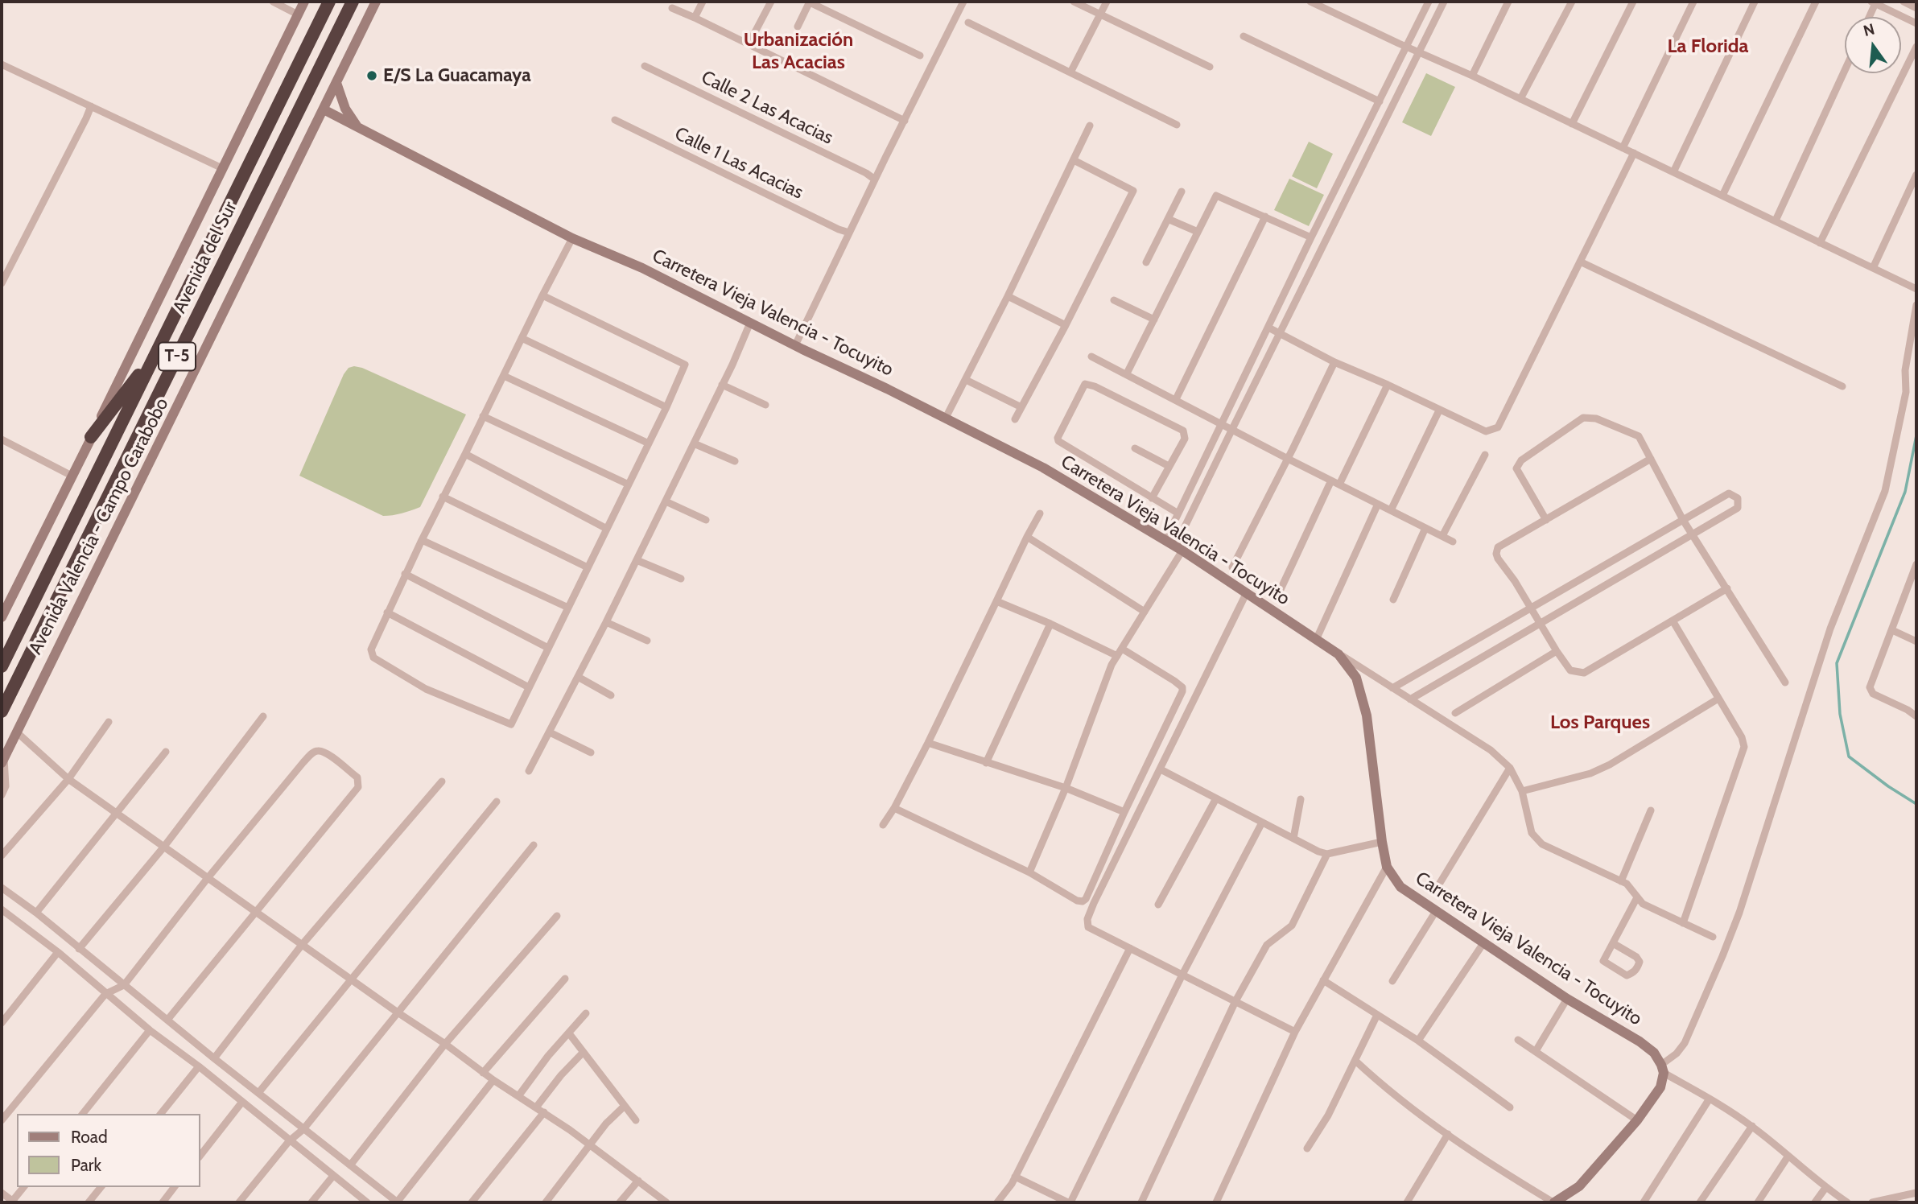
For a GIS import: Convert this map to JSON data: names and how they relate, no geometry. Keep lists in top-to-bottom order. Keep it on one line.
{"streets":{"highway":["Avenida del Sur","T-5"],"street":["Calle 2 Las Acacias","Calle 1 Las Acacias","Carretera Vieja Valencia - Tocuyito","Avenida Valencia - Campo Carabobo"]},"crossings":[["Carretera Vieja Valencia - Tocuyito","Avenida Valencia - Campo Carabobo"]],"districts":["Urbanización Las Acacias","La Florida","Los Parques"],"places":["E/S La Guacamaya"],"legend":["Road","Park"],"north":"top"}
